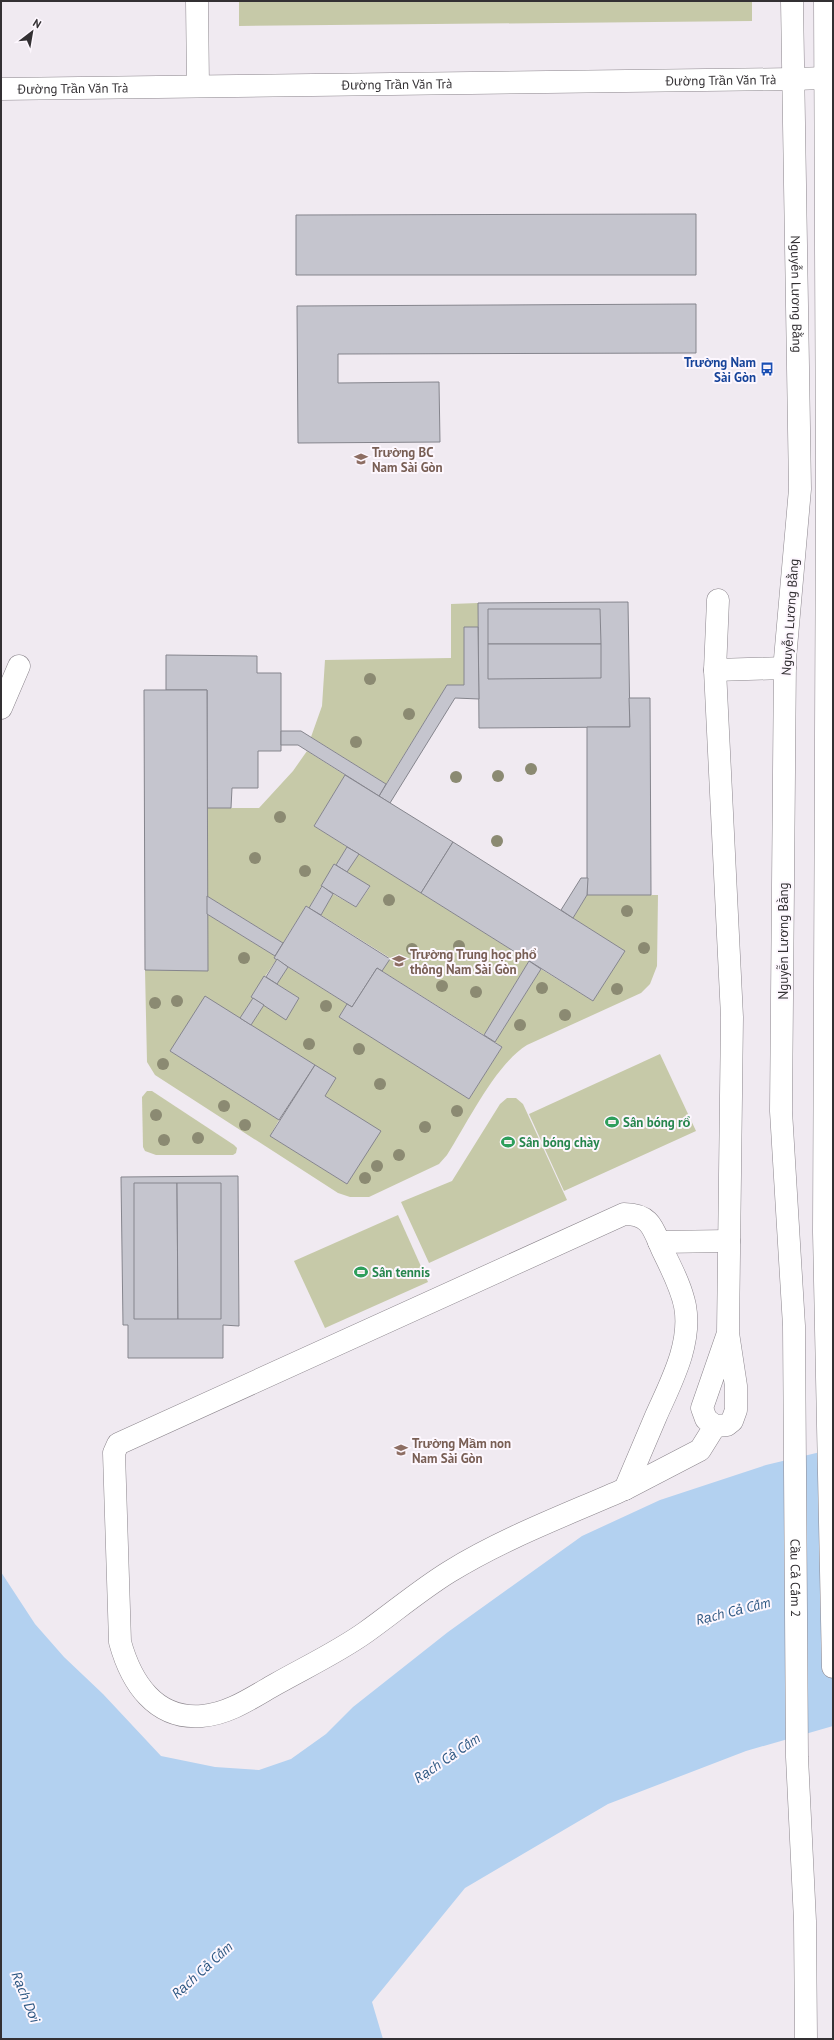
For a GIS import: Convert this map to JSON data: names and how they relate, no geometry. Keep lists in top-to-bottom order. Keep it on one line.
{"streets":{"main road":["Đường Trần Văn Trà","Nguyễn Lương Bằng","Cầu Cả Cấm 2"]},"crossings":[["Đường Trần Văn Trà","Nguyễn Lương Bằng"],["Nguyễn Lương Bằng","Cầu Cả Cấm 2"]],"water":["Rạch Cả Cấm","Rạch Dơi"],"places":{"bus stop":["Trường Nam Sài Gòn"],"school or university":["Trường BC Nam Sài Gòn","Trường Trung học phổ thông Nam Sài Gòn","Trường Mầm non Nam Sài Gòn"],"sports":["Sân bóng rổ","Sân bóng chày","Sân tennis"]},"north":"top right"}
